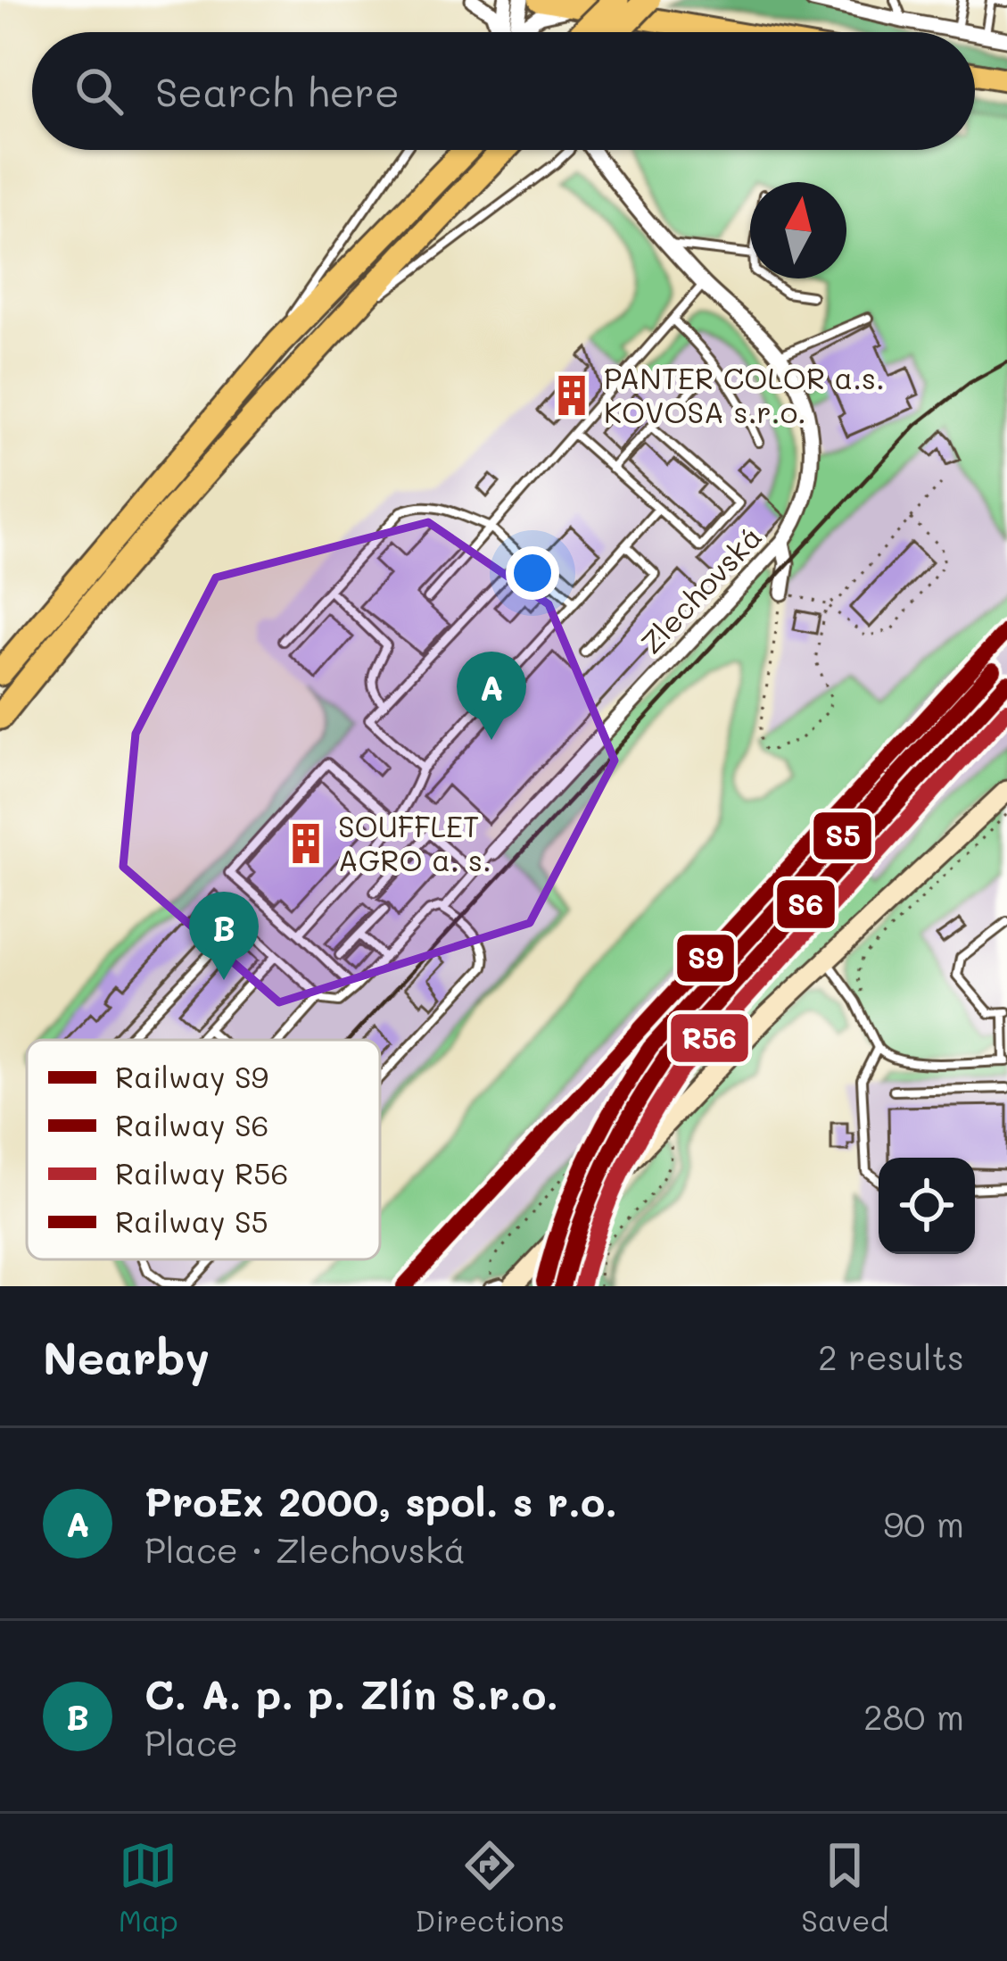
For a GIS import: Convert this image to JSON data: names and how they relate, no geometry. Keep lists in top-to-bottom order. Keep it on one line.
{"streets":{"street":["Zlechovská"]},"places":{"building":["PANTER COLOR a.s. KOVOSA s.r.o.","SOUFFLET AGRO a. s."]},"lines":["rail line S9","rail line S5","rail line S6","rail line R56"],"legend":["Railway S9","Railway S6","Railway R56","Railway S5"],"north":"top","page":{"search":"Search here","pins":["A","B"],"heading":["Nearby","2 results"],"list":[{"mark":"A","name":"ProEx 2000, spol. s r.o.","note":"Place · Zlechovská","value":"90 m"},{"mark":"B","name":"C. A. p. p. Zlín S.r.o.","note":"Place","value":"280 m"}],"nav":["Map","Directions","Saved"]}}
